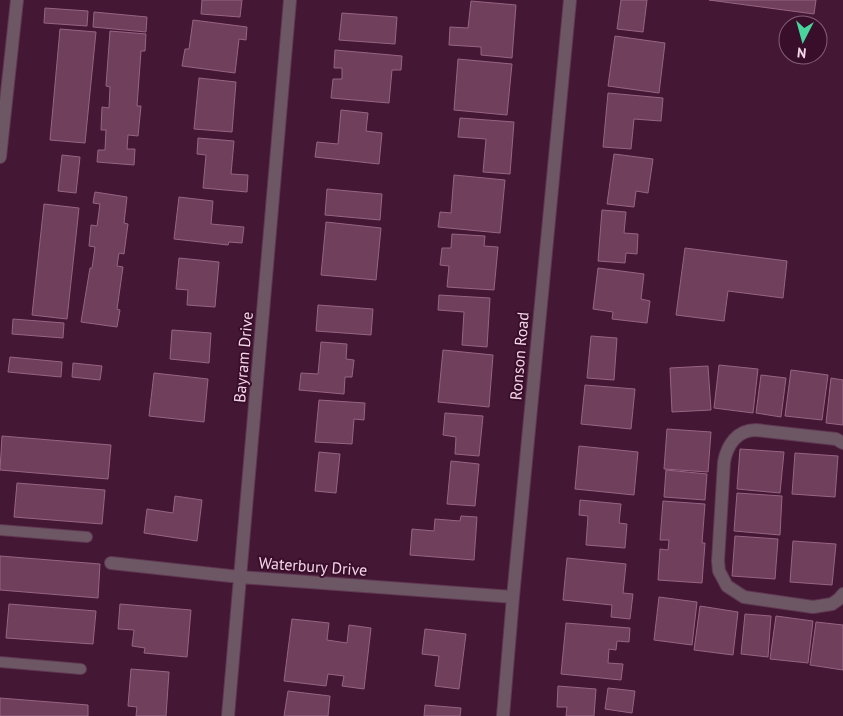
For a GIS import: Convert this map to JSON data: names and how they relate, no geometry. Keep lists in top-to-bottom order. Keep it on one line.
{"streets":{"street":["Ronson Road","Bayram Drive","Waterbury Drive"]},"crossings":[["Ronson Road","Waterbury Drive"],["Bayram Drive","Waterbury Drive"]],"north":"bottom"}
